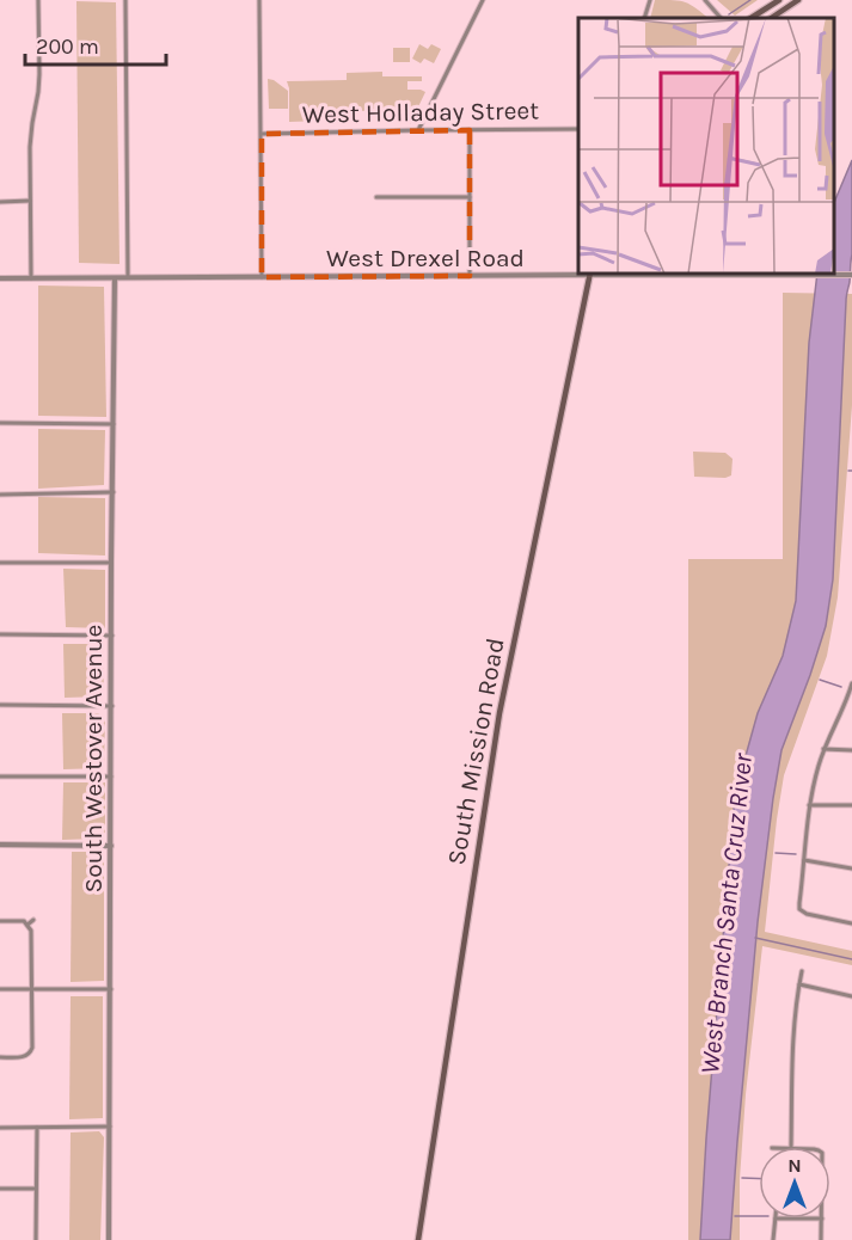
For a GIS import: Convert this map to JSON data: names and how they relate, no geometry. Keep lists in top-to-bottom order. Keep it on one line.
{"streets":{"main road":["South Mission Road"],"street":["West Holladay Street","West Drexel Road","South Westover Avenue"]},"crossings":[["West Drexel Road","South Westover Avenue"]],"water":["West Branch Santa Cruz River"],"scale_bar":"200 m","north":"top"}
